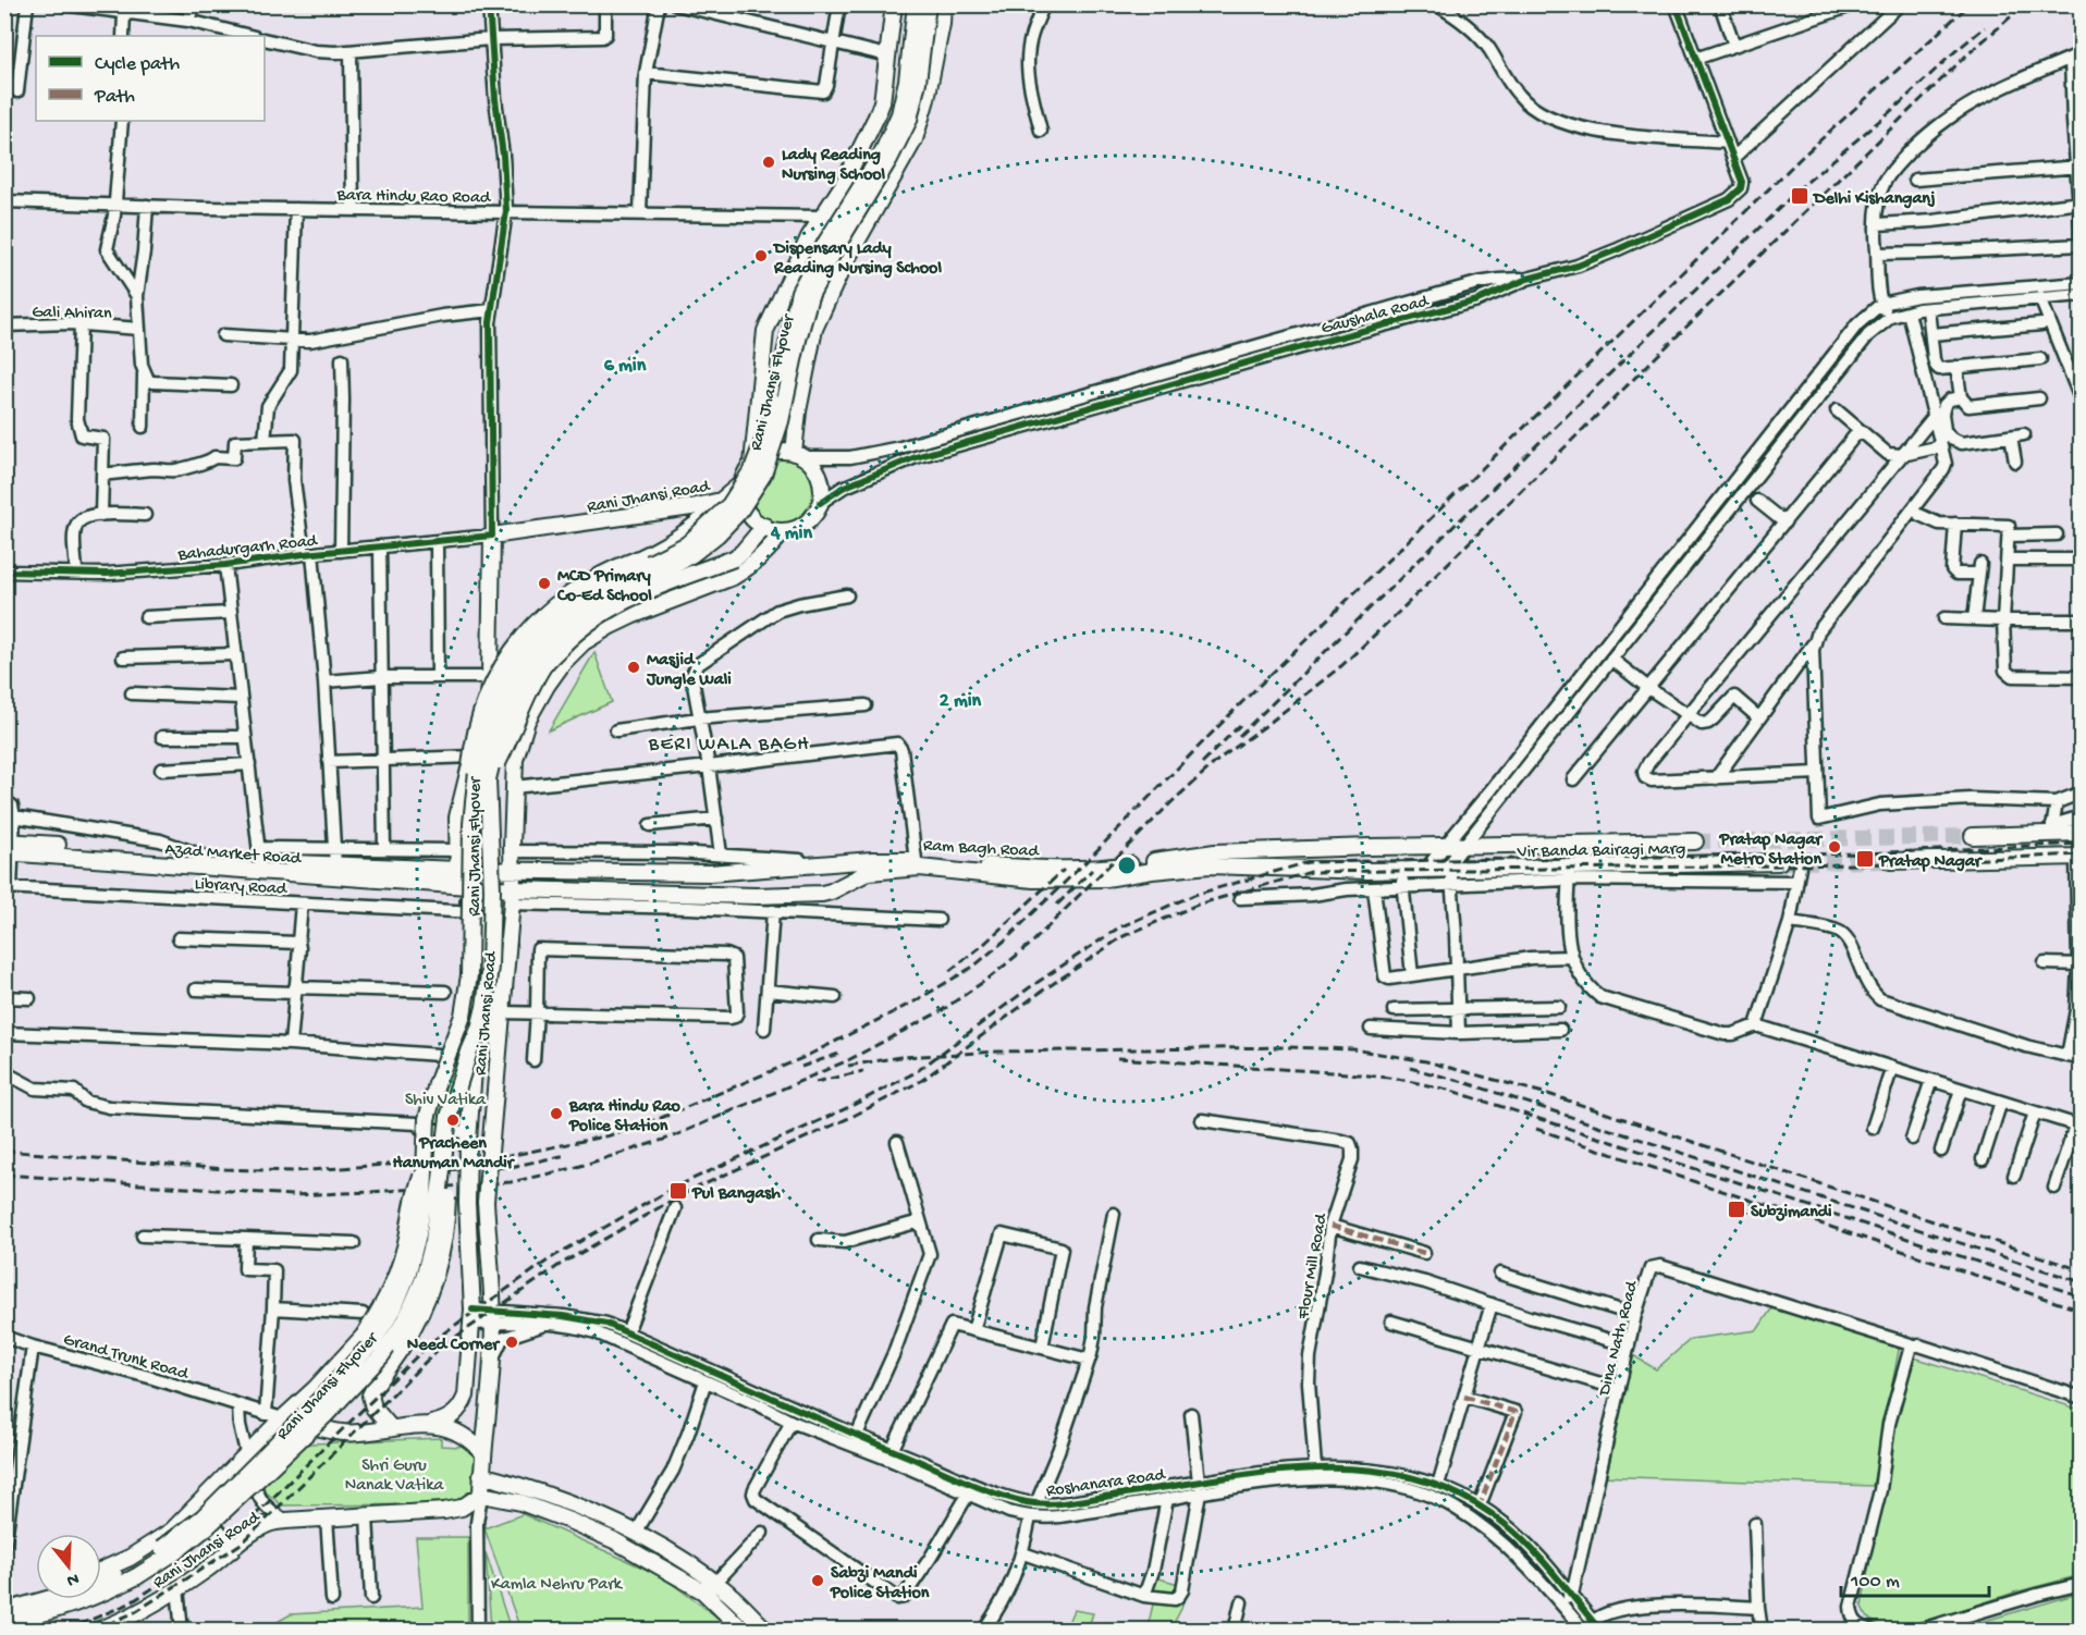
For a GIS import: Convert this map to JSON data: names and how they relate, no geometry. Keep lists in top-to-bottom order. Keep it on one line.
{"streets":{"main road":["Rani Jhansi Flyover","Rani Jhansi Road","Ram Bagh Road","Vir Banda Bairagi Marg","Azad Market Road","Grand Trunk Road"],"street":["Bara Hindu Rao Road","Gali Ahiran","Gaushala Road","Bahadurgarh Road","Library Road","Flour Mill Road","Dina Nath Road","Roshanara Road"]},"crossings":[["Gaushala Road","Rani Jhansi Road"],["Rani Jhansi Flyover","Rani Jhansi Road"],["Rani Jhansi Road","Bahadurgarh Road"],["Rani Jhansi Road","Ram Bagh Road"],["Rani Jhansi Road","Azad Market Road"],["Rani Jhansi Road","Library Road"],["Rani Jhansi Road","Grand Trunk Road"],["Rani Jhansi Road","Roshanara Road"],["Ram Bagh Road","Vir Banda Bairagi Marg"],["Ram Bagh Road","Azad Market Road"],["Flour Mill Road","Roshanara Road"],["Dina Nath Road","Roshanara Road"]],"districts":["BERI WALA BAGH"],"parks":["Shiv Vatika","Shri Guru Nanak Vatika","Kamla Nehru Park"],"places":{"other":["Lady Reading Nursing School","Dispensary Lady Reading Nursing School","MCD Primary Co-Ed School","Masjid Jungle Wali","Pratap Nagar Metro Station","Bara Hindu Rao Police Station","Pracheen Hanuman Mandir","Need Corner","Sabzi Mandi Police Station"],"transit":["Delhi Kishanganj","Pratap Nagar","Pul Bangash","Subzimandi"]},"legend":["Cycle path","Path"],"scale_bar":"100 m","north":"bottom","rings":["6 min","4 min","2 min"]}
